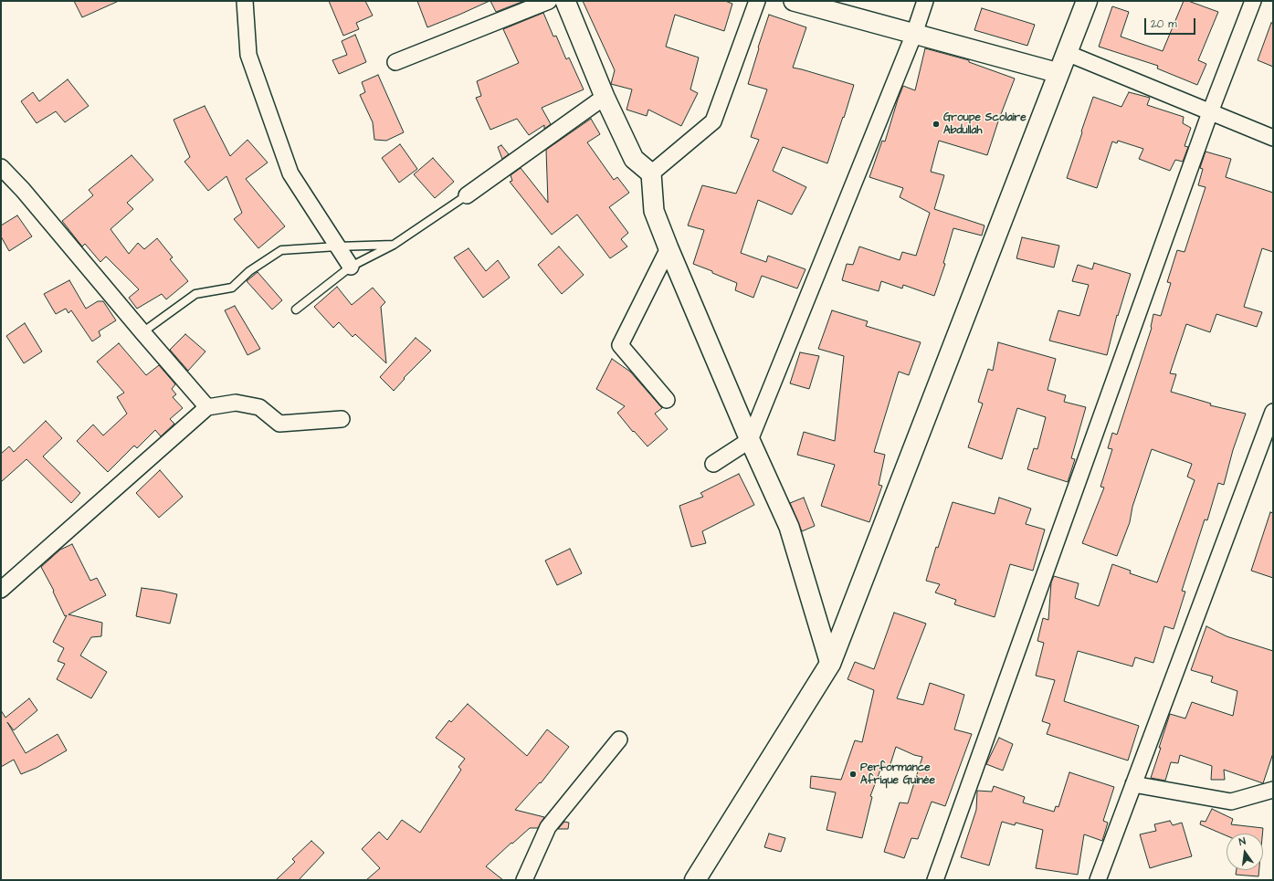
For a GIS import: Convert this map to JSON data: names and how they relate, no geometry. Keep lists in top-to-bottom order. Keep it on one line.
{"places":["Groupe Scolaire Abdullah","Performance Afrique Guinée"],"scale_bar":"20 m","north":"top"}
